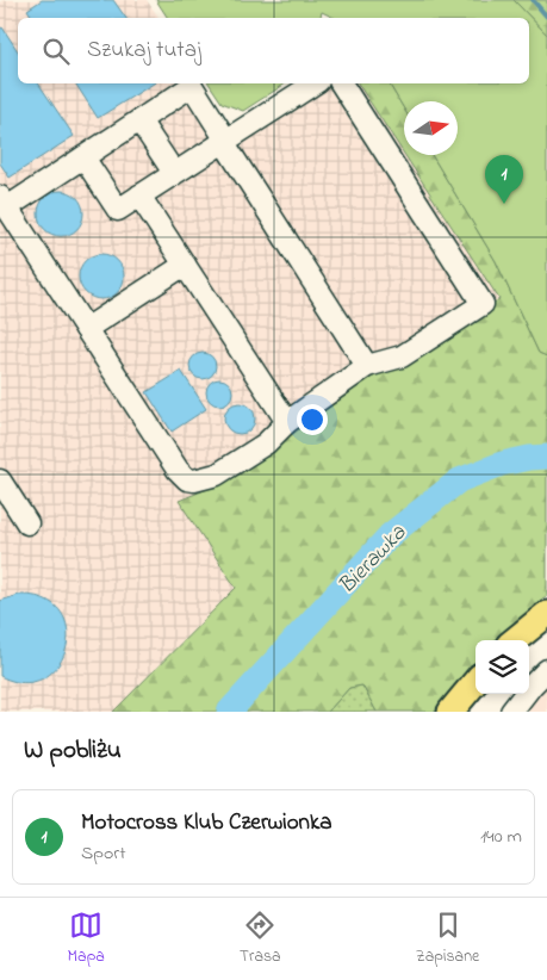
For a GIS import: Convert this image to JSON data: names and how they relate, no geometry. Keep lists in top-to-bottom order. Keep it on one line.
{"water":["Bierawka"],"north":"right","page":{"search":"Szukaj tutaj","pins":"1","heading":"W pobliżu","list":[{"mark":"1","name":"Motocross Klub Czerwionka","note":"Sport","value":"140 m"}],"nav":["Mapa","Trasa","Zapisane"]}}
